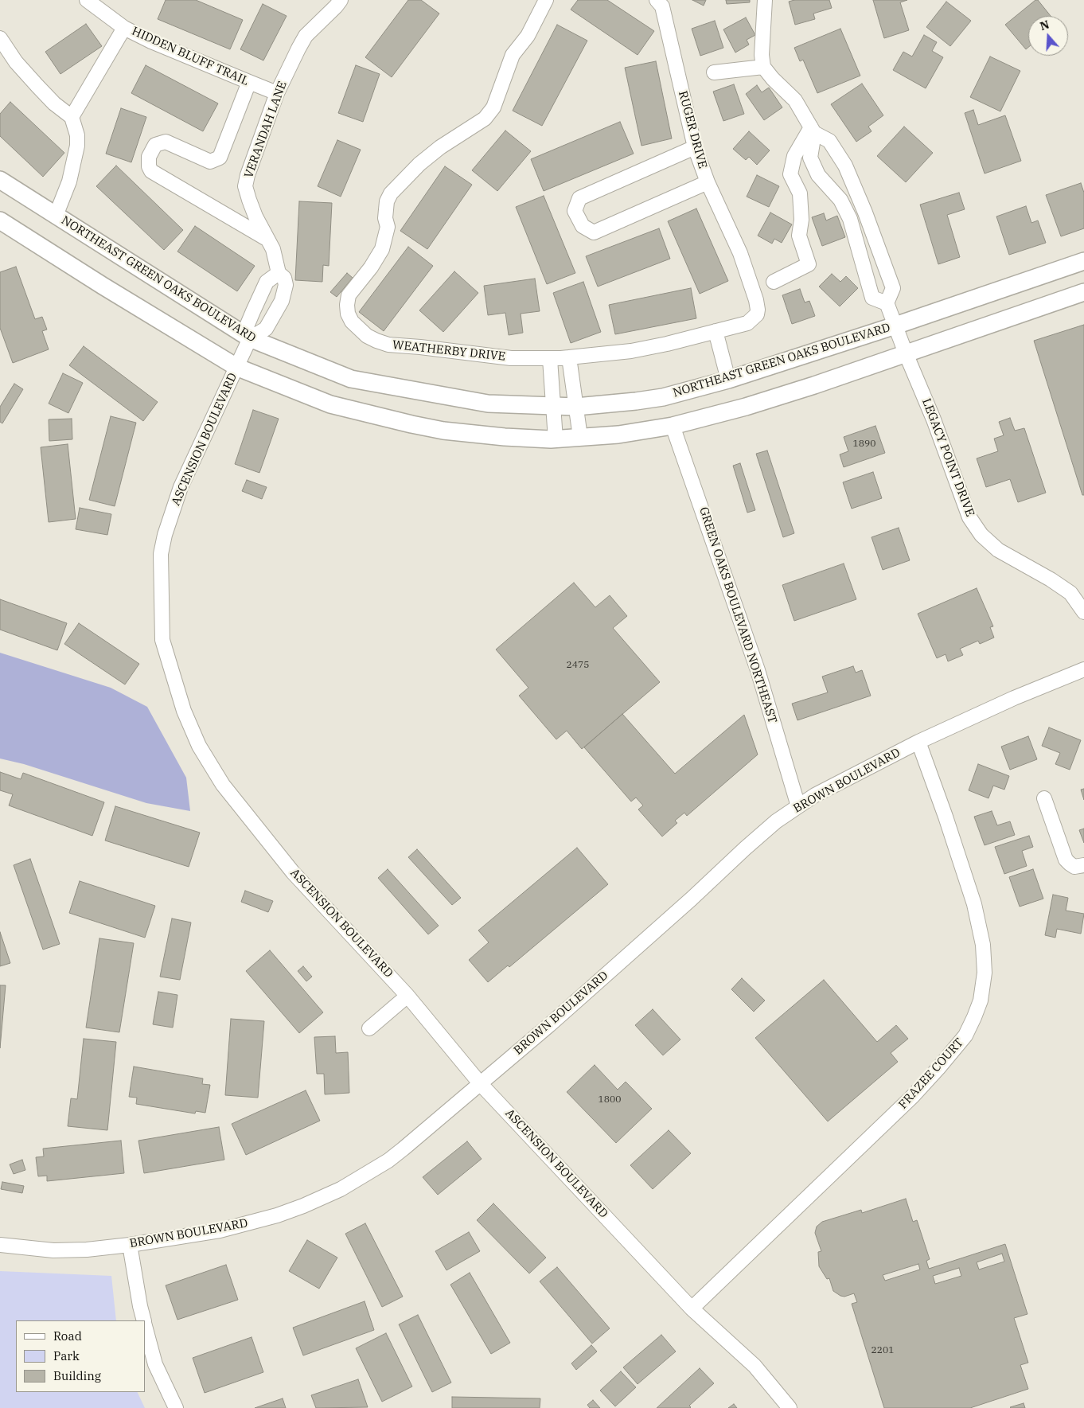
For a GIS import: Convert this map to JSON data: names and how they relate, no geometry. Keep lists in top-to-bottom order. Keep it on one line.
{"streets":{"main road":["NORTHEAST GREEN OAKS BOULEVARD"],"street":["HIDDEN BLUFF TRAIL","VERANDAH LANE","RUGER DRIVE","WEATHERBY DRIVE","ASCENSION BOULEVARD","LEGACY POINT DRIVE","GREEN OAKS BOULEVARD NORTHEAST","BROWN BOULEVARD","FRAZEE COURT"]},"crossings":[["HIDDEN BLUFF TRAIL","VERANDAH LANE"],["VERANDAH LANE","NORTHEAST GREEN OAKS BOULEVARD"],["VERANDAH LANE","ASCENSION BOULEVARD"],["RUGER DRIVE","WEATHERBY DRIVE"],["NORTHEAST GREEN OAKS BOULEVARD","ASCENSION BOULEVARD"],["NORTHEAST GREEN OAKS BOULEVARD","LEGACY POINT DRIVE"],["ASCENSION BOULEVARD","BROWN BOULEVARD"],["ASCENSION BOULEVARD","FRAZEE COURT"],["GREEN OAKS BOULEVARD NORTHEAST","BROWN BOULEVARD"],["BROWN BOULEVARD","FRAZEE COURT"]],"house_numbers":["1890","2475","1800","2201"],"legend":["Road","Park","Building"],"north":"top"}
